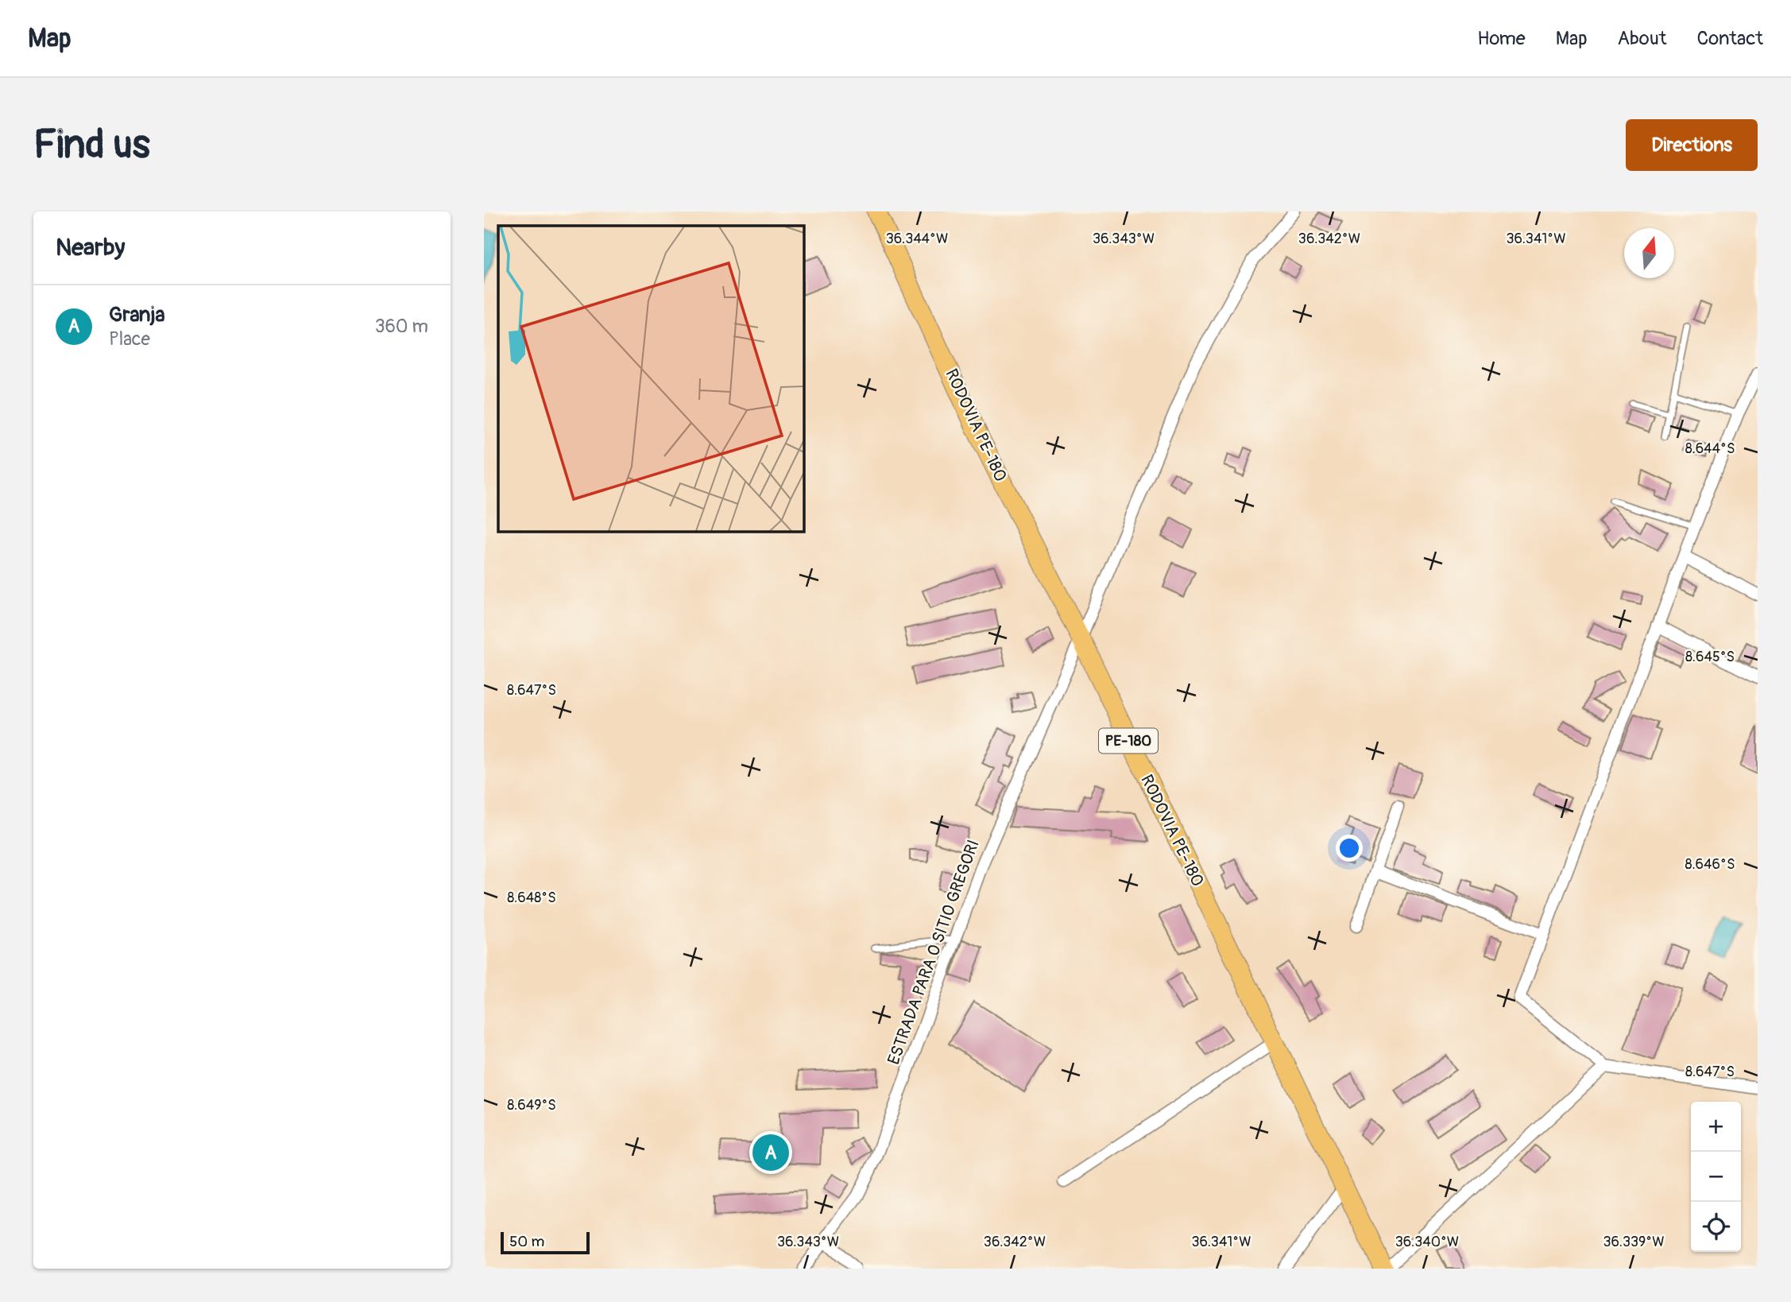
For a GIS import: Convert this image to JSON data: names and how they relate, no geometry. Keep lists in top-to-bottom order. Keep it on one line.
{"streets":{"main road":["RODOVIA PE-180","PE-180"],"street":["ESTRADA PARA O SITIO GREGORI"]},"crossings":[["RODOVIA PE-180","ESTRADA PARA O SITIO GREGORI"]],"scale_bar":"50 m","north":"top","page":{"header":"Map","nav":["Home","Map","About","Contact"],"buttons":"Directions","title":"Find us","heading":"Nearby","list":[{"mark":"A","name":"Granja","note":"Place","value":"360 m"}],"map_buttons":["+","−"],"pins":"A","scale":"50 m"},"coordinates":["36.344°W","36.343°W","36.342°W","36.341°W","8.644°S","8.645°S","8.647°S","8.646°S","8.648°S","8.649°S","36.340°W","36.339°W"]}
